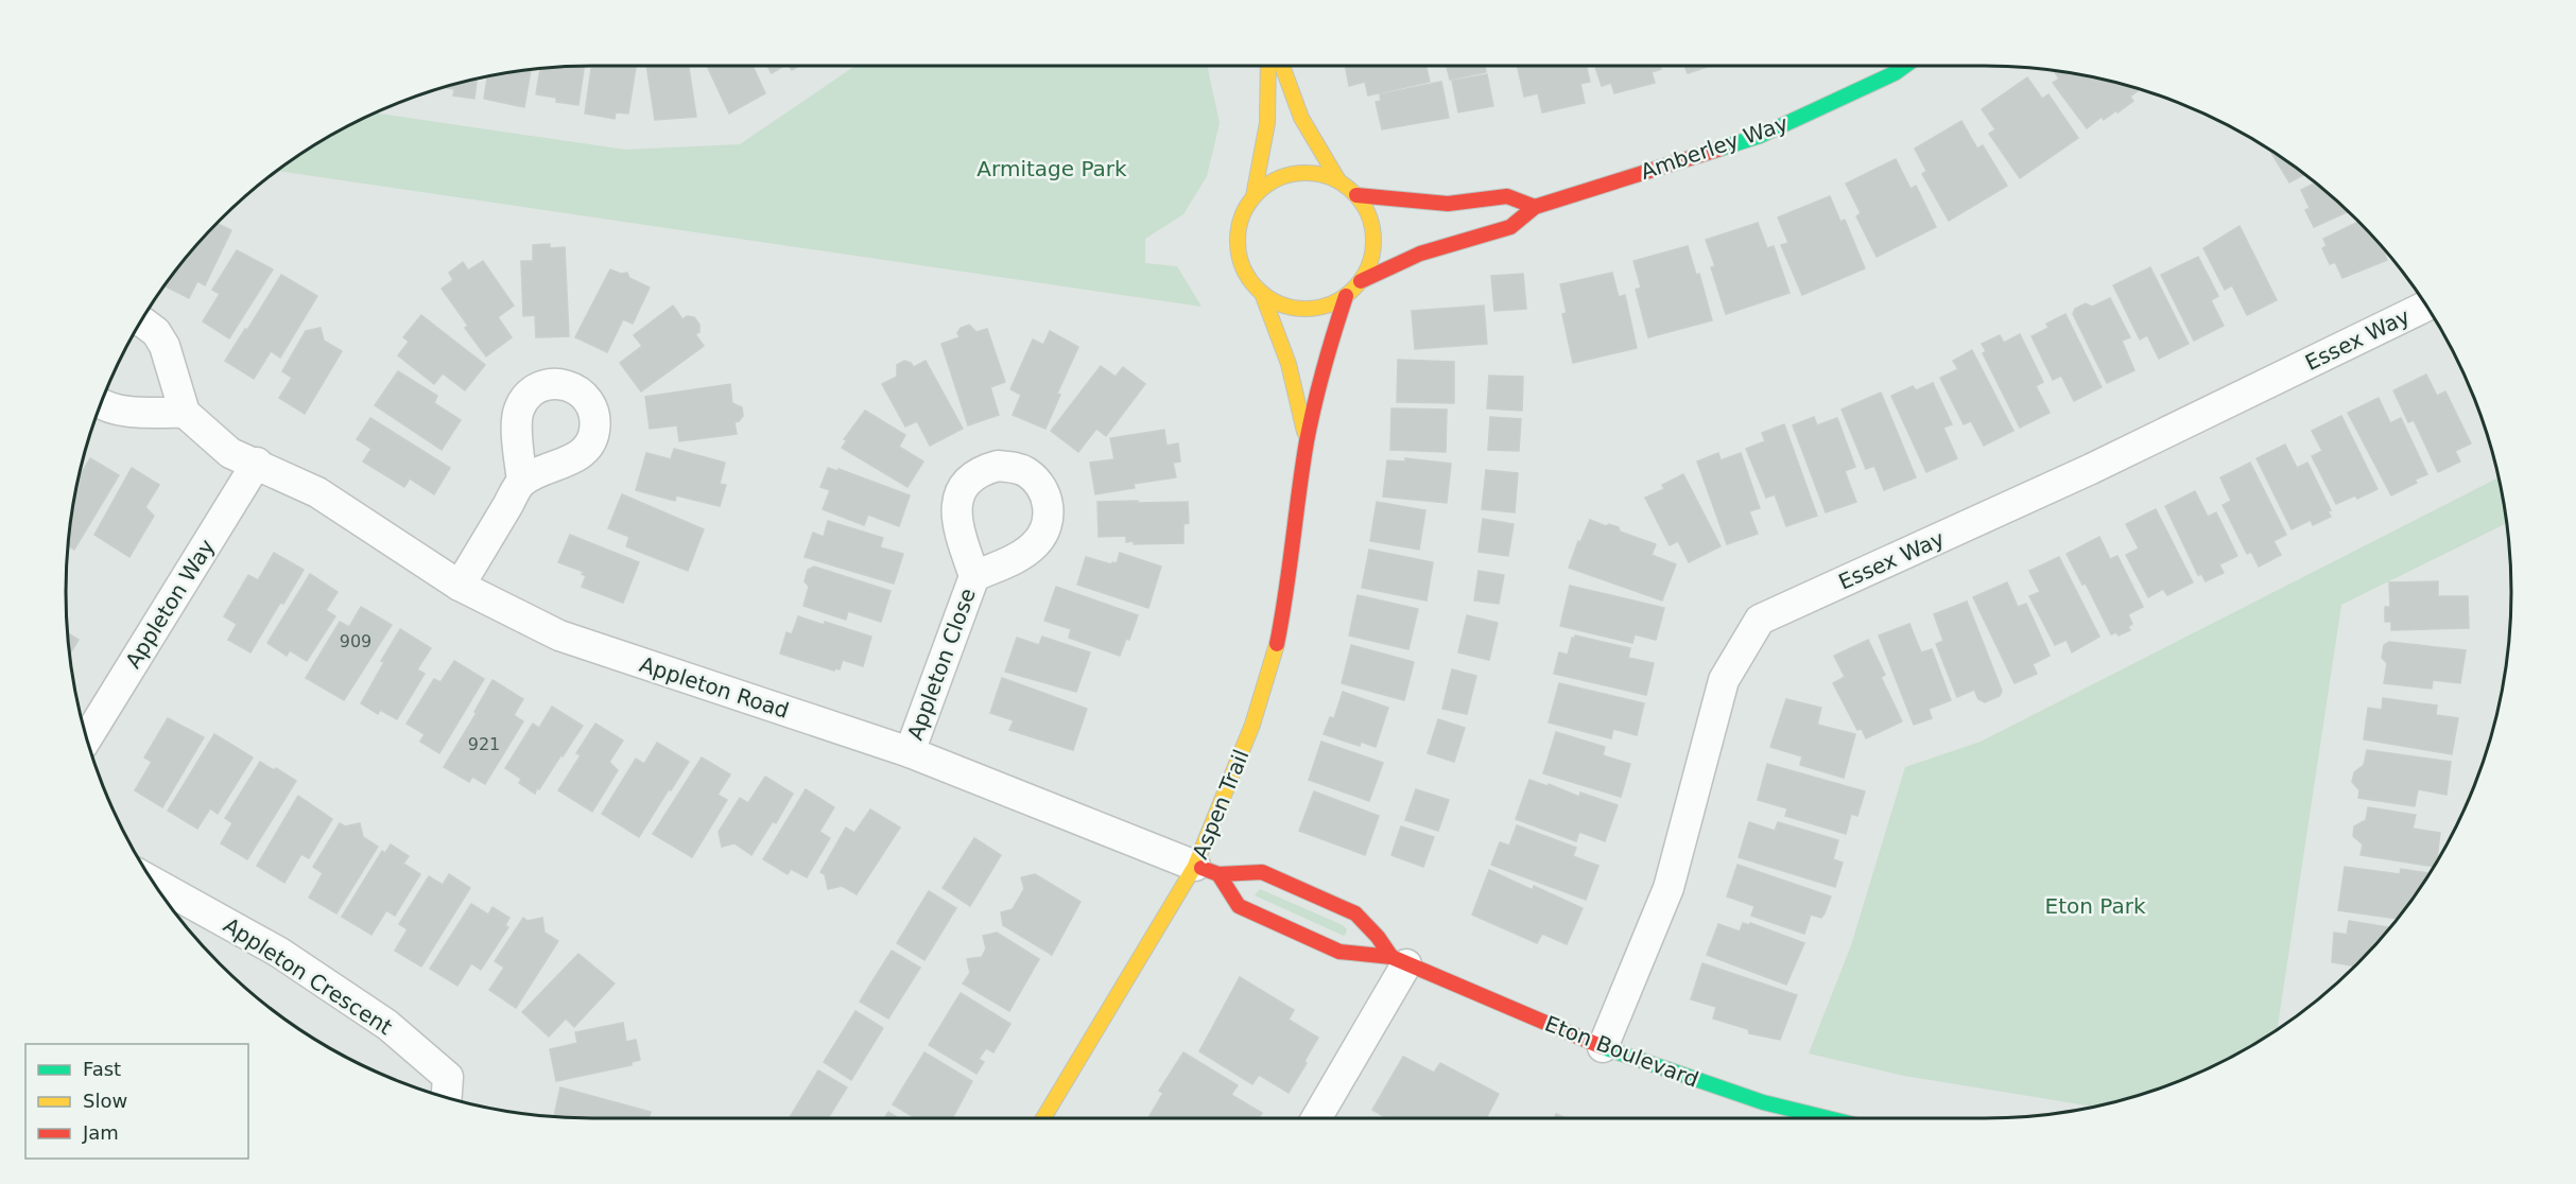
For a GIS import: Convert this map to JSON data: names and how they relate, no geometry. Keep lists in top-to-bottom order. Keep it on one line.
{"streets":{"street":["Amberley Way","Essex Way","Appleton Way","Appleton Close","Appleton Road","Aspen Trail","Appleton Crescent","Eton Boulevard"]},"crossings":[["Amberley Way","Aspen Trail"],["Essex Way","Eton Boulevard"],["Appleton Way","Appleton Road"],["Appleton Close","Appleton Road"],["Appleton Road","Aspen Trail"],["Appleton Road","Eton Boulevard"],["Aspen Trail","Eton Boulevard"]],"parks":["Armitage Park","Eton Park"],"house_numbers":["909","921"],"legend":["Fast","Slow","Jam"]}
